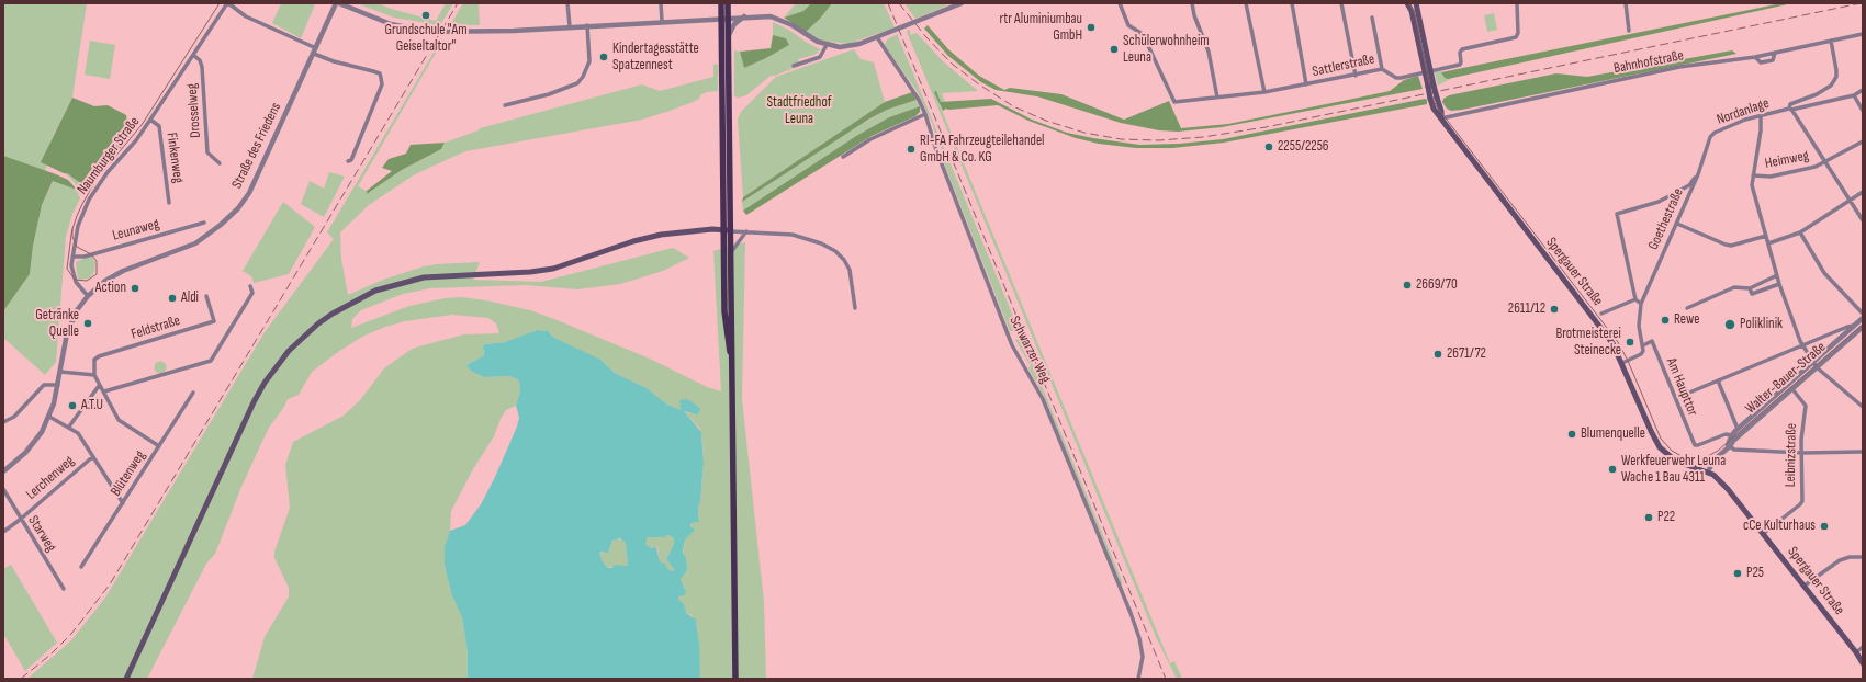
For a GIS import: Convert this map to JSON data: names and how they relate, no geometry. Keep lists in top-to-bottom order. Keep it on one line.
{"streets":{"main road":["Spergauer Straße"],"street":["Bahnhofstraße","Sattlerstraße","Drosselweg","Nordanlage","Straße des Friedens","Naumburger Straße","Finkenweg","Heimweg","Goethestraße","Leunaweg","Feldstraße","Schwarzer Weg","Walter-Bauer-Straße","Am Haupttor","Leibnizstraße","Blütenweg","Lerchenweg","Starweg"]},"crossings":[["Bahnhofstraße","Nordanlage"],["Bahnhofstraße","Spergauer Straße"],["Sattlerstraße","Spergauer Straße"],["Drosselweg","Naumburger Straße"],["Nordanlage","Goethestraße"],["Straße des Friedens","Naumburger Straße"],["Naumburger Straße","Finkenweg"],["Naumburger Straße","Leunaweg"],["Spergauer Straße","Walter-Bauer-Straße"],["Spergauer Straße","Leibnizstraße"],["Walter-Bauer-Straße","Am Haupttor"],["Walter-Bauer-Straße","Leibnizstraße"],["Lerchenweg","Starweg"]],"parks":["Stadtfriedhof Leuna"],"places":["Grundschule \"Am Geiseltaltor\"","rtr Aluminiumbau GmbH","Schülerwohnheim Leuna","Kindertagesstätte Spatzennest","2255/2256","RI-FA Fahrzeugteilehandel GmbH & Co. KG","2669/70","Action","Aldi","2611/12","Rewe","Getränke Quelle","Poliklinik","Brotmeisterei Steinecke","2671/72","A.T.U","Blumenquelle","Werkfeuerwehr Leuna Wache 1 Bau 4311","P22","cCe Kulturhaus","P25"]}
